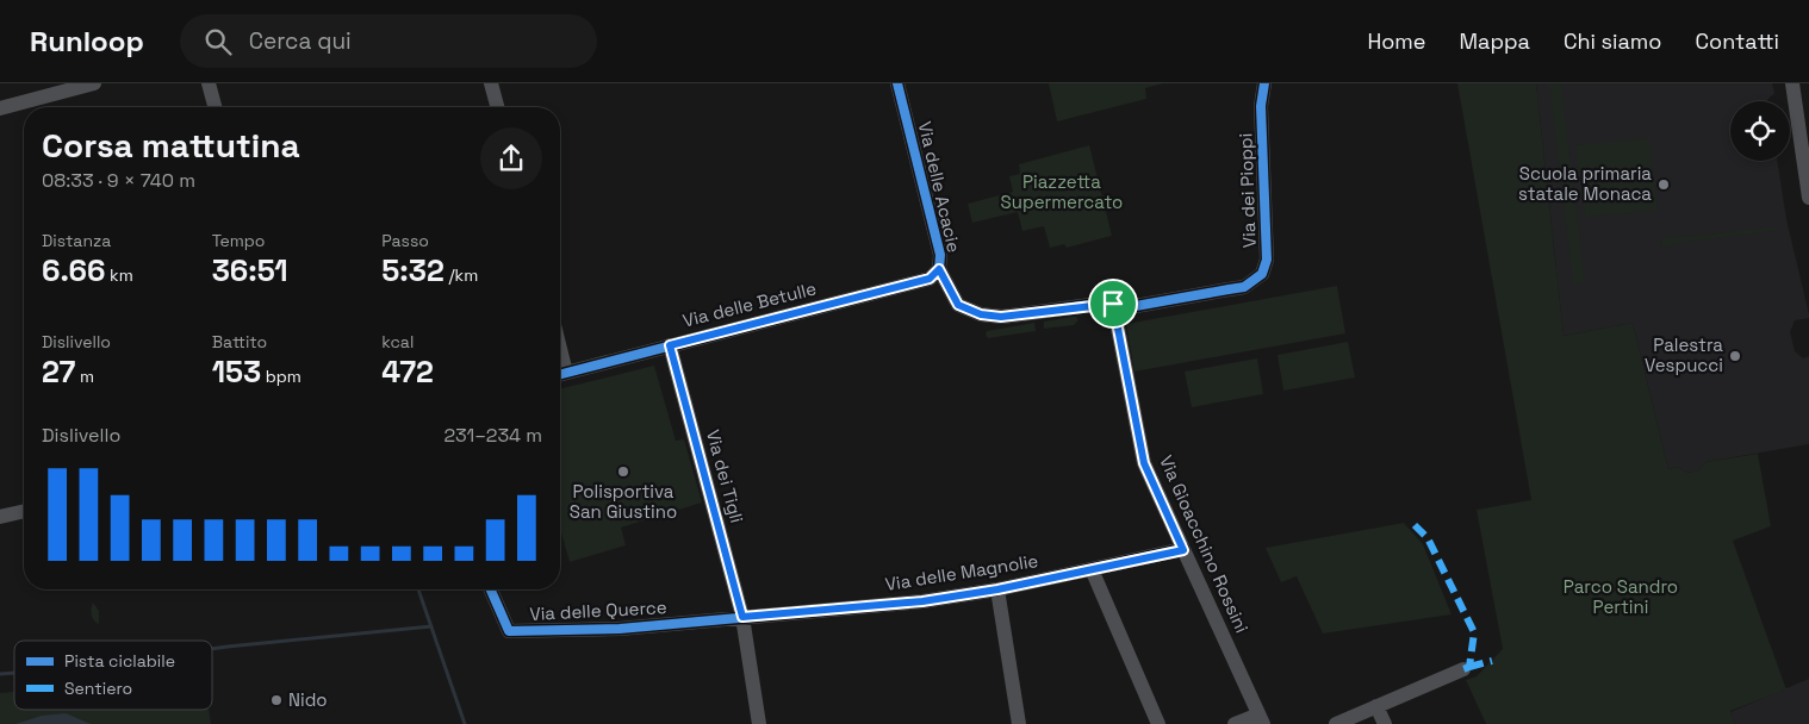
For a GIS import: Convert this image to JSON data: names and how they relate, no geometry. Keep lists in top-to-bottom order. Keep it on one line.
{"streets":{"street":["Via delle Acacie","Via dei Pioppi","Via delle Betulle","Via dei Tigli","Via Gioacchino Rossini","Via delle Magnolie","Via delle Querce"]},"crossings":[["Via delle Acacie","Via dei Pioppi"],["Via delle Acacie","Via delle Betulle"],["Via delle Acacie","Via Gioacchino Rossini"],["Via dei Pioppi","Via Gioacchino Rossini"],["Via delle Betulle","Via dei Tigli"],["Via dei Tigli","Via delle Magnolie"],["Via dei Tigli","Via delle Querce"],["Via Gioacchino Rossini","Via delle Magnolie"],["Via delle Magnolie","Via delle Querce"]],"parks":["Piazzetta Supermercato","Parco Sandro Pertini"],"places":["Scuola primaria statale Monaca","Palestra Vespucci","Polisportiva San Giustino","Nido"],"legend":["Pista ciclabile","Sentiero"],"page":{"header":"Runloop","search":"Cerca qui","nav":["Home","Mappa","Chi siamo","Contatti"],"heading":["Corsa mattutina","08:33 · 9 × 740 m"],"stats":[["Distanza","6.66 km"],["Tempo","36:51"],["Passo","5:32 /km"],["Dislivello","27 m"],["Battito","153 bpm"],["kcal","472"]],"chart":["Dislivello","231–234 m"]}}
